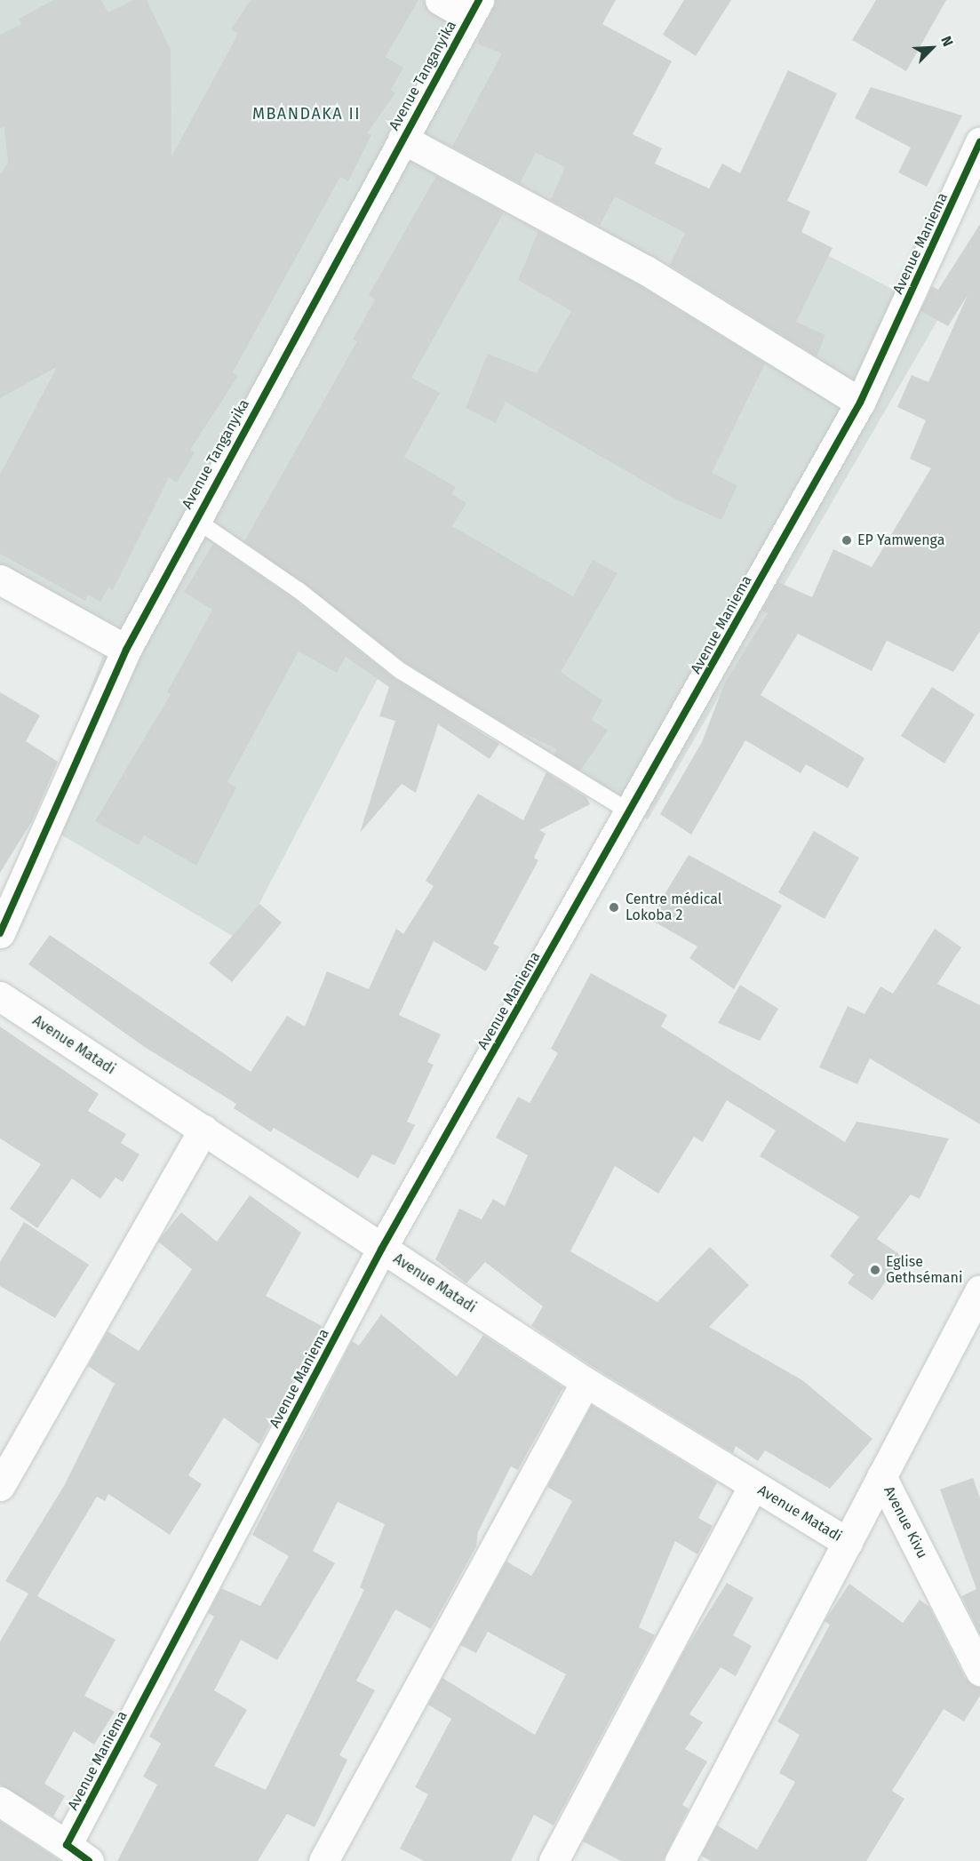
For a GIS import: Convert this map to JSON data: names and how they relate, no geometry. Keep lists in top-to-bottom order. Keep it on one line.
{"streets":{"street":["Avenue Tanganyika","Avenue Maniema","Avenue Matadi","Avenue Kivu"]},"crossings":[["Avenue Maniema","Avenue Matadi"]],"districts":["MBANDAKA II"],"places":["EP Yamwenga","Centre médical Lokoba 2","Eglise Gethsémani"],"north":"top right"}
